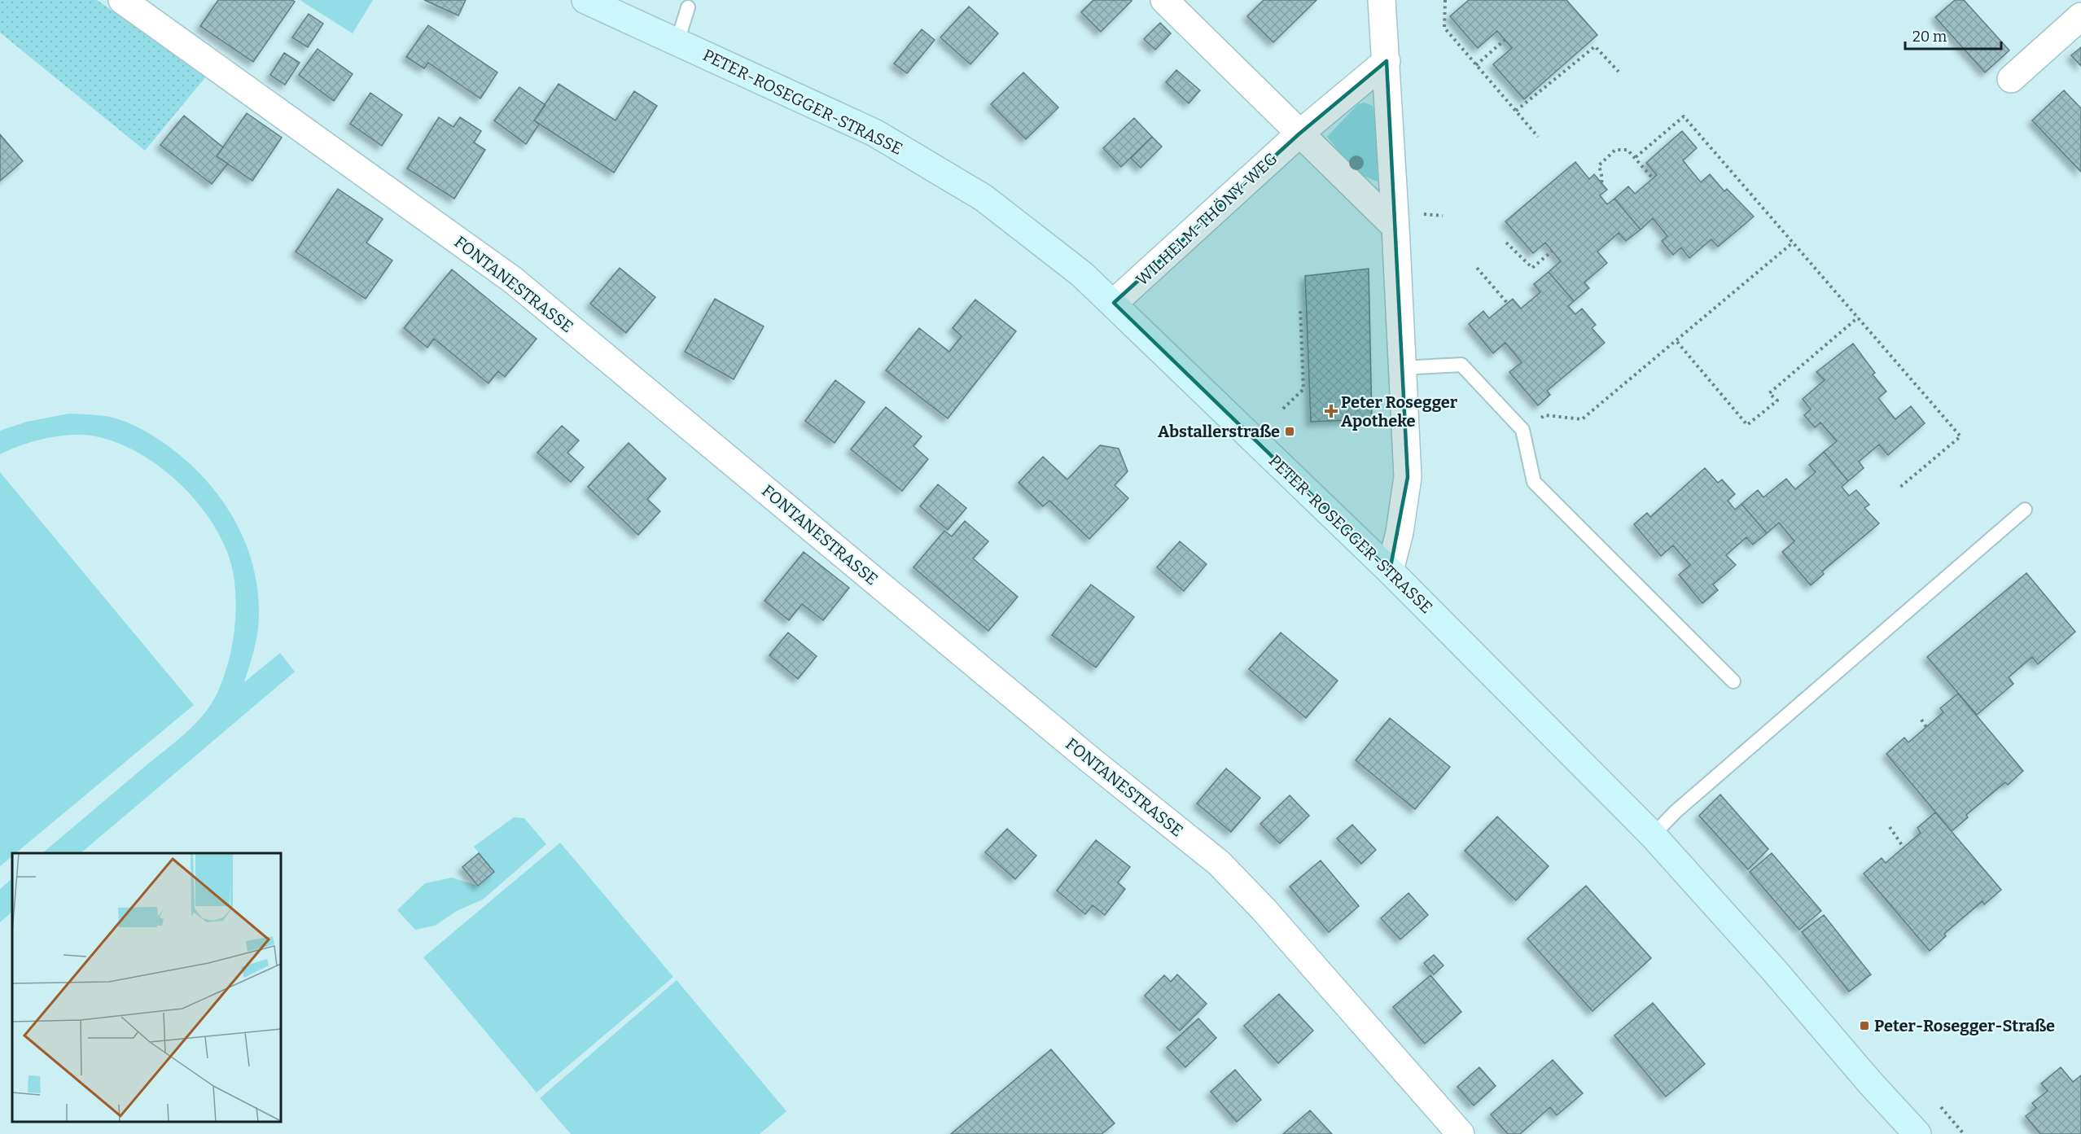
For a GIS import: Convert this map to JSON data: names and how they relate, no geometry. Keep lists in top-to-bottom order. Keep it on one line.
{"streets":{"main road":["PETER-ROSEGGER-STRASSE"],"street":["WILHELM-THÖNY-WEG","FONTANESTRASSE"]},"crossings":[["PETER-ROSEGGER-STRASSE","WILHELM-THÖNY-WEG"]],"places":{"health":["Peter Rosegger Apotheke"],"transit":["Abstallerstraße","Peter-Rosegger-Straße"]},"scale_bar":"20 m"}
